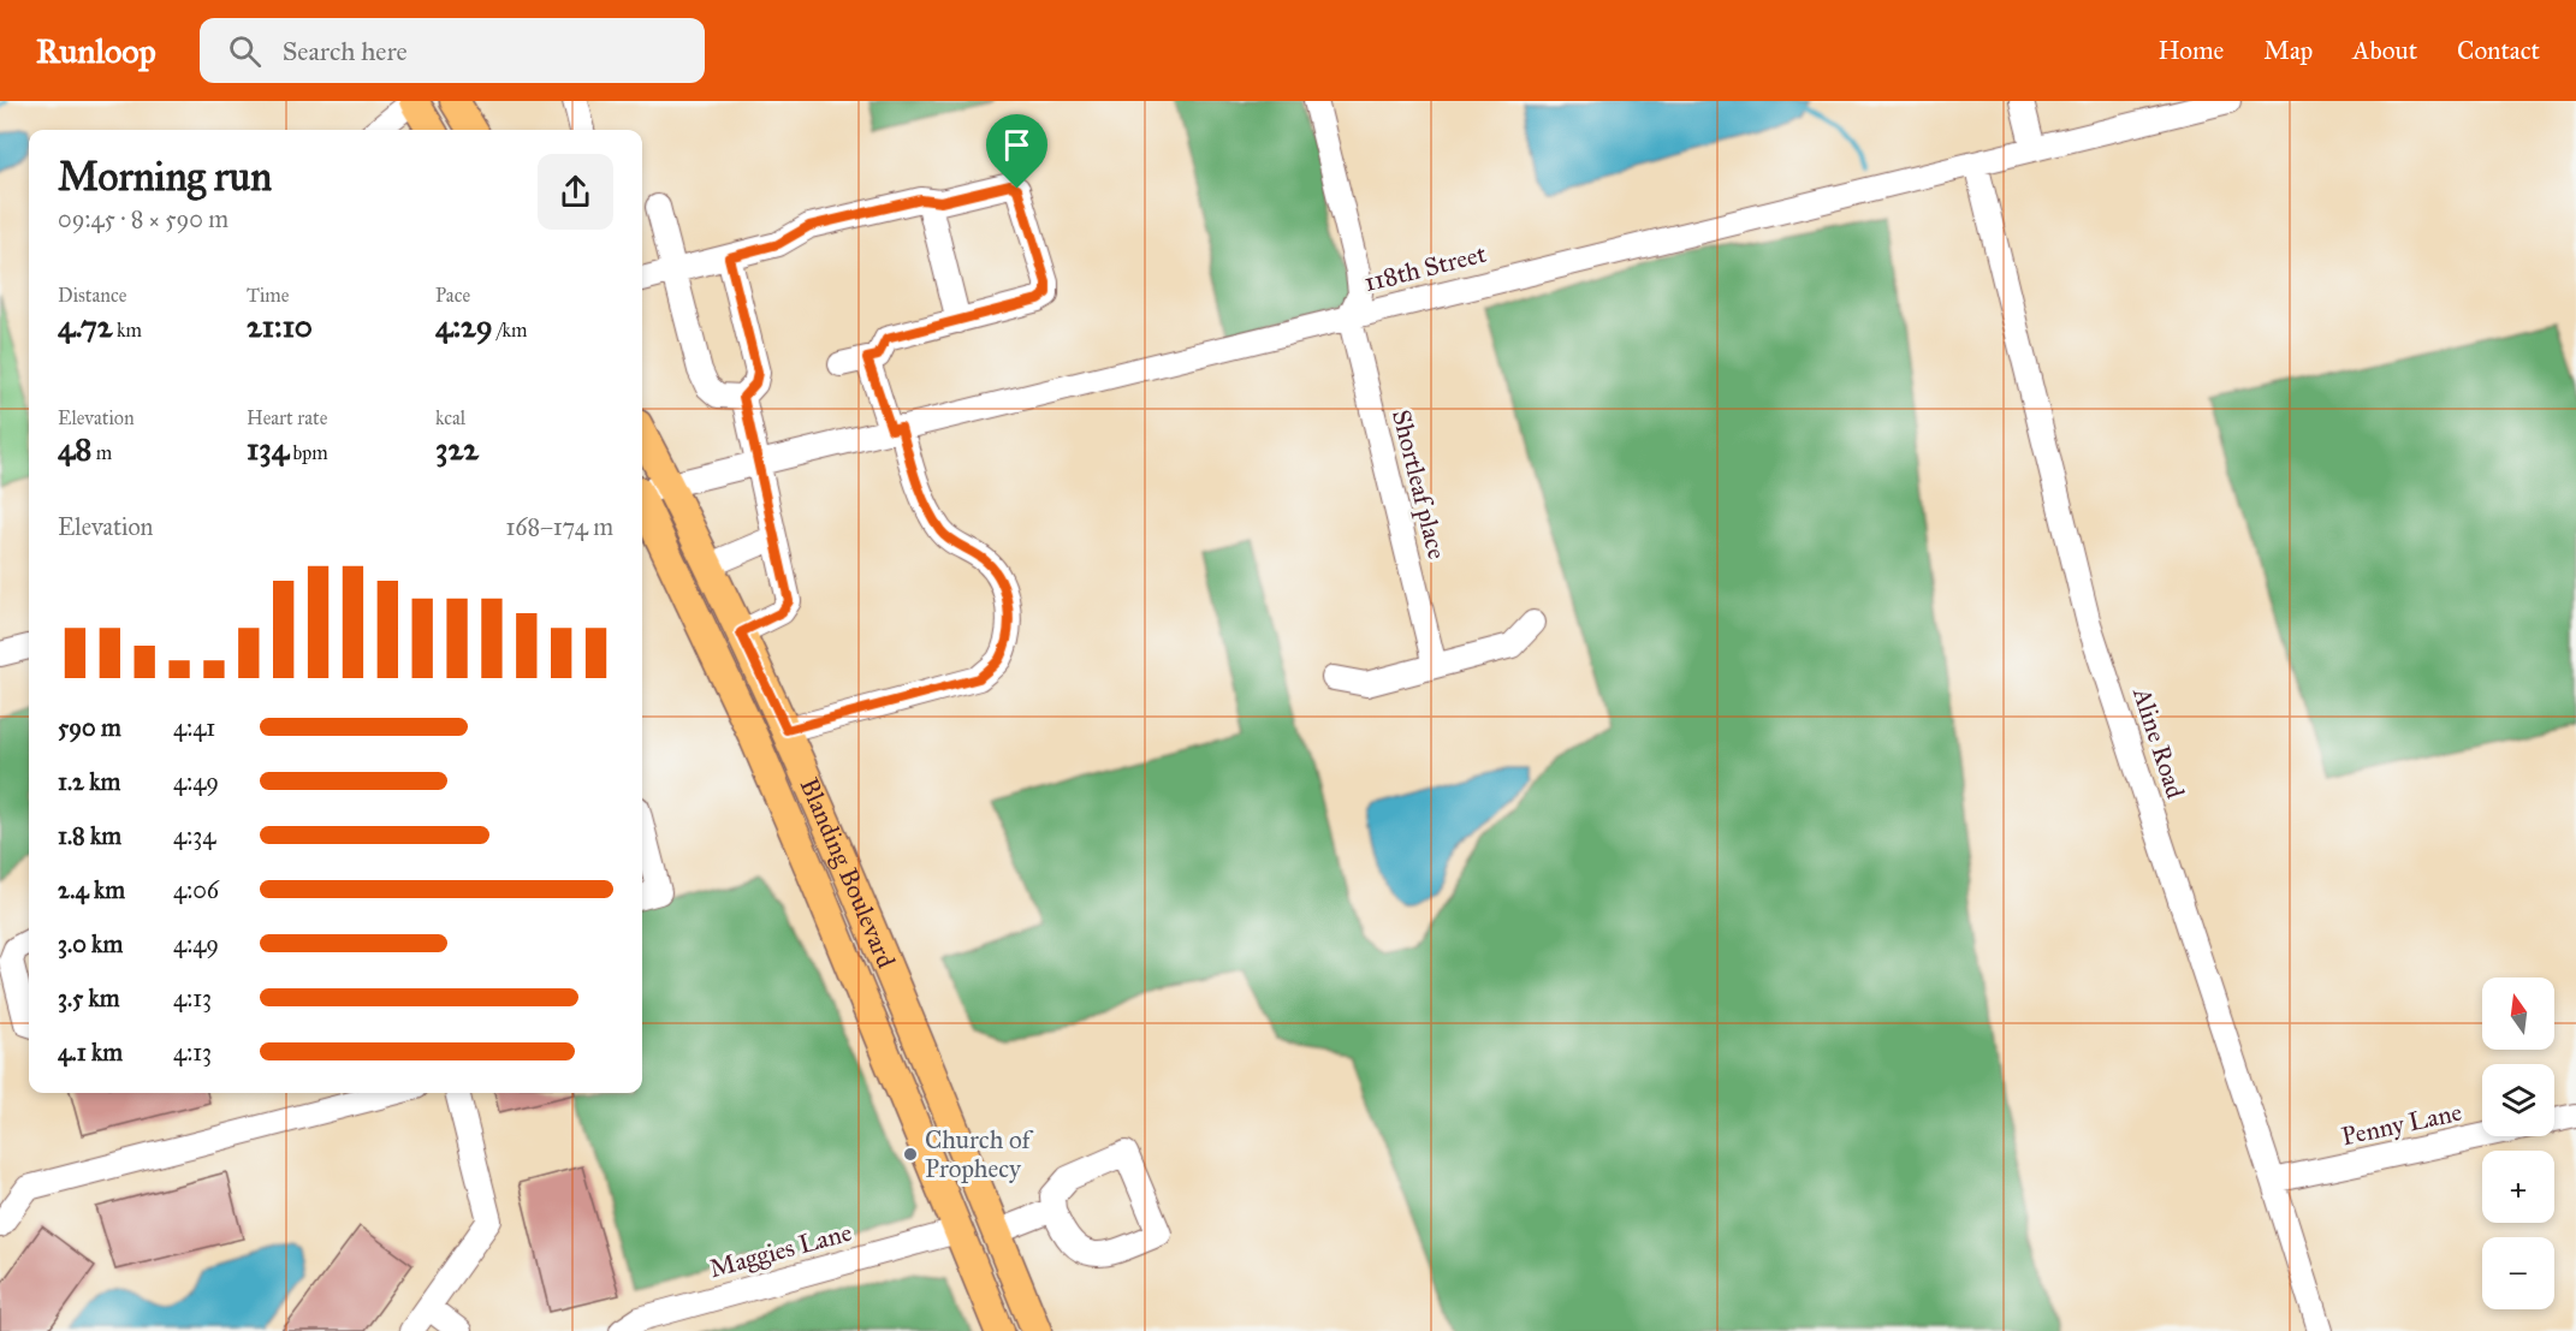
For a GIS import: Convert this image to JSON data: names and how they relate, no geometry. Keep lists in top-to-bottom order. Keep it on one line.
{"streets":{"main road":["Blanding Boulevard"],"street":["118th Street","Shortleaf place","Aline Road","Penny Lane","Maggies Lane"]},"crossings":[["118th Street","Shortleaf place"],["118th Street","Aline Road"],["118th Street","Blanding Boulevard"],["Aline Road","Penny Lane"],["Blanding Boulevard","Maggies Lane"]],"places":["Church of Prophecy"],"north":"top","page":{"header":"Runloop","search":"Search here","nav":["Home","Map","About","Contact"],"heading":["Morning run","09:45 · 8 × 590 m"],"stats":[["Distance","4.72 km"],["Time","21:10"],["Pace","4:29 /km"],["Elevation","48 m"],["Heart rate","134 bpm"],["kcal","322"]],"chart":["Elevation","168–174 m"],"list":[{"name":"590 m","note":"4:41"},{"name":"1.2 km","note":"4:49"},{"name":"1.8 km","note":"4:34"},{"name":"2.4 km","note":"4:06"},{"name":"3.0 km","note":"4:49"},{"name":"3.5 km","note":"4:13"},{"name":"4.1 km","note":"4:13"}],"map_buttons":["+","−"]}}
